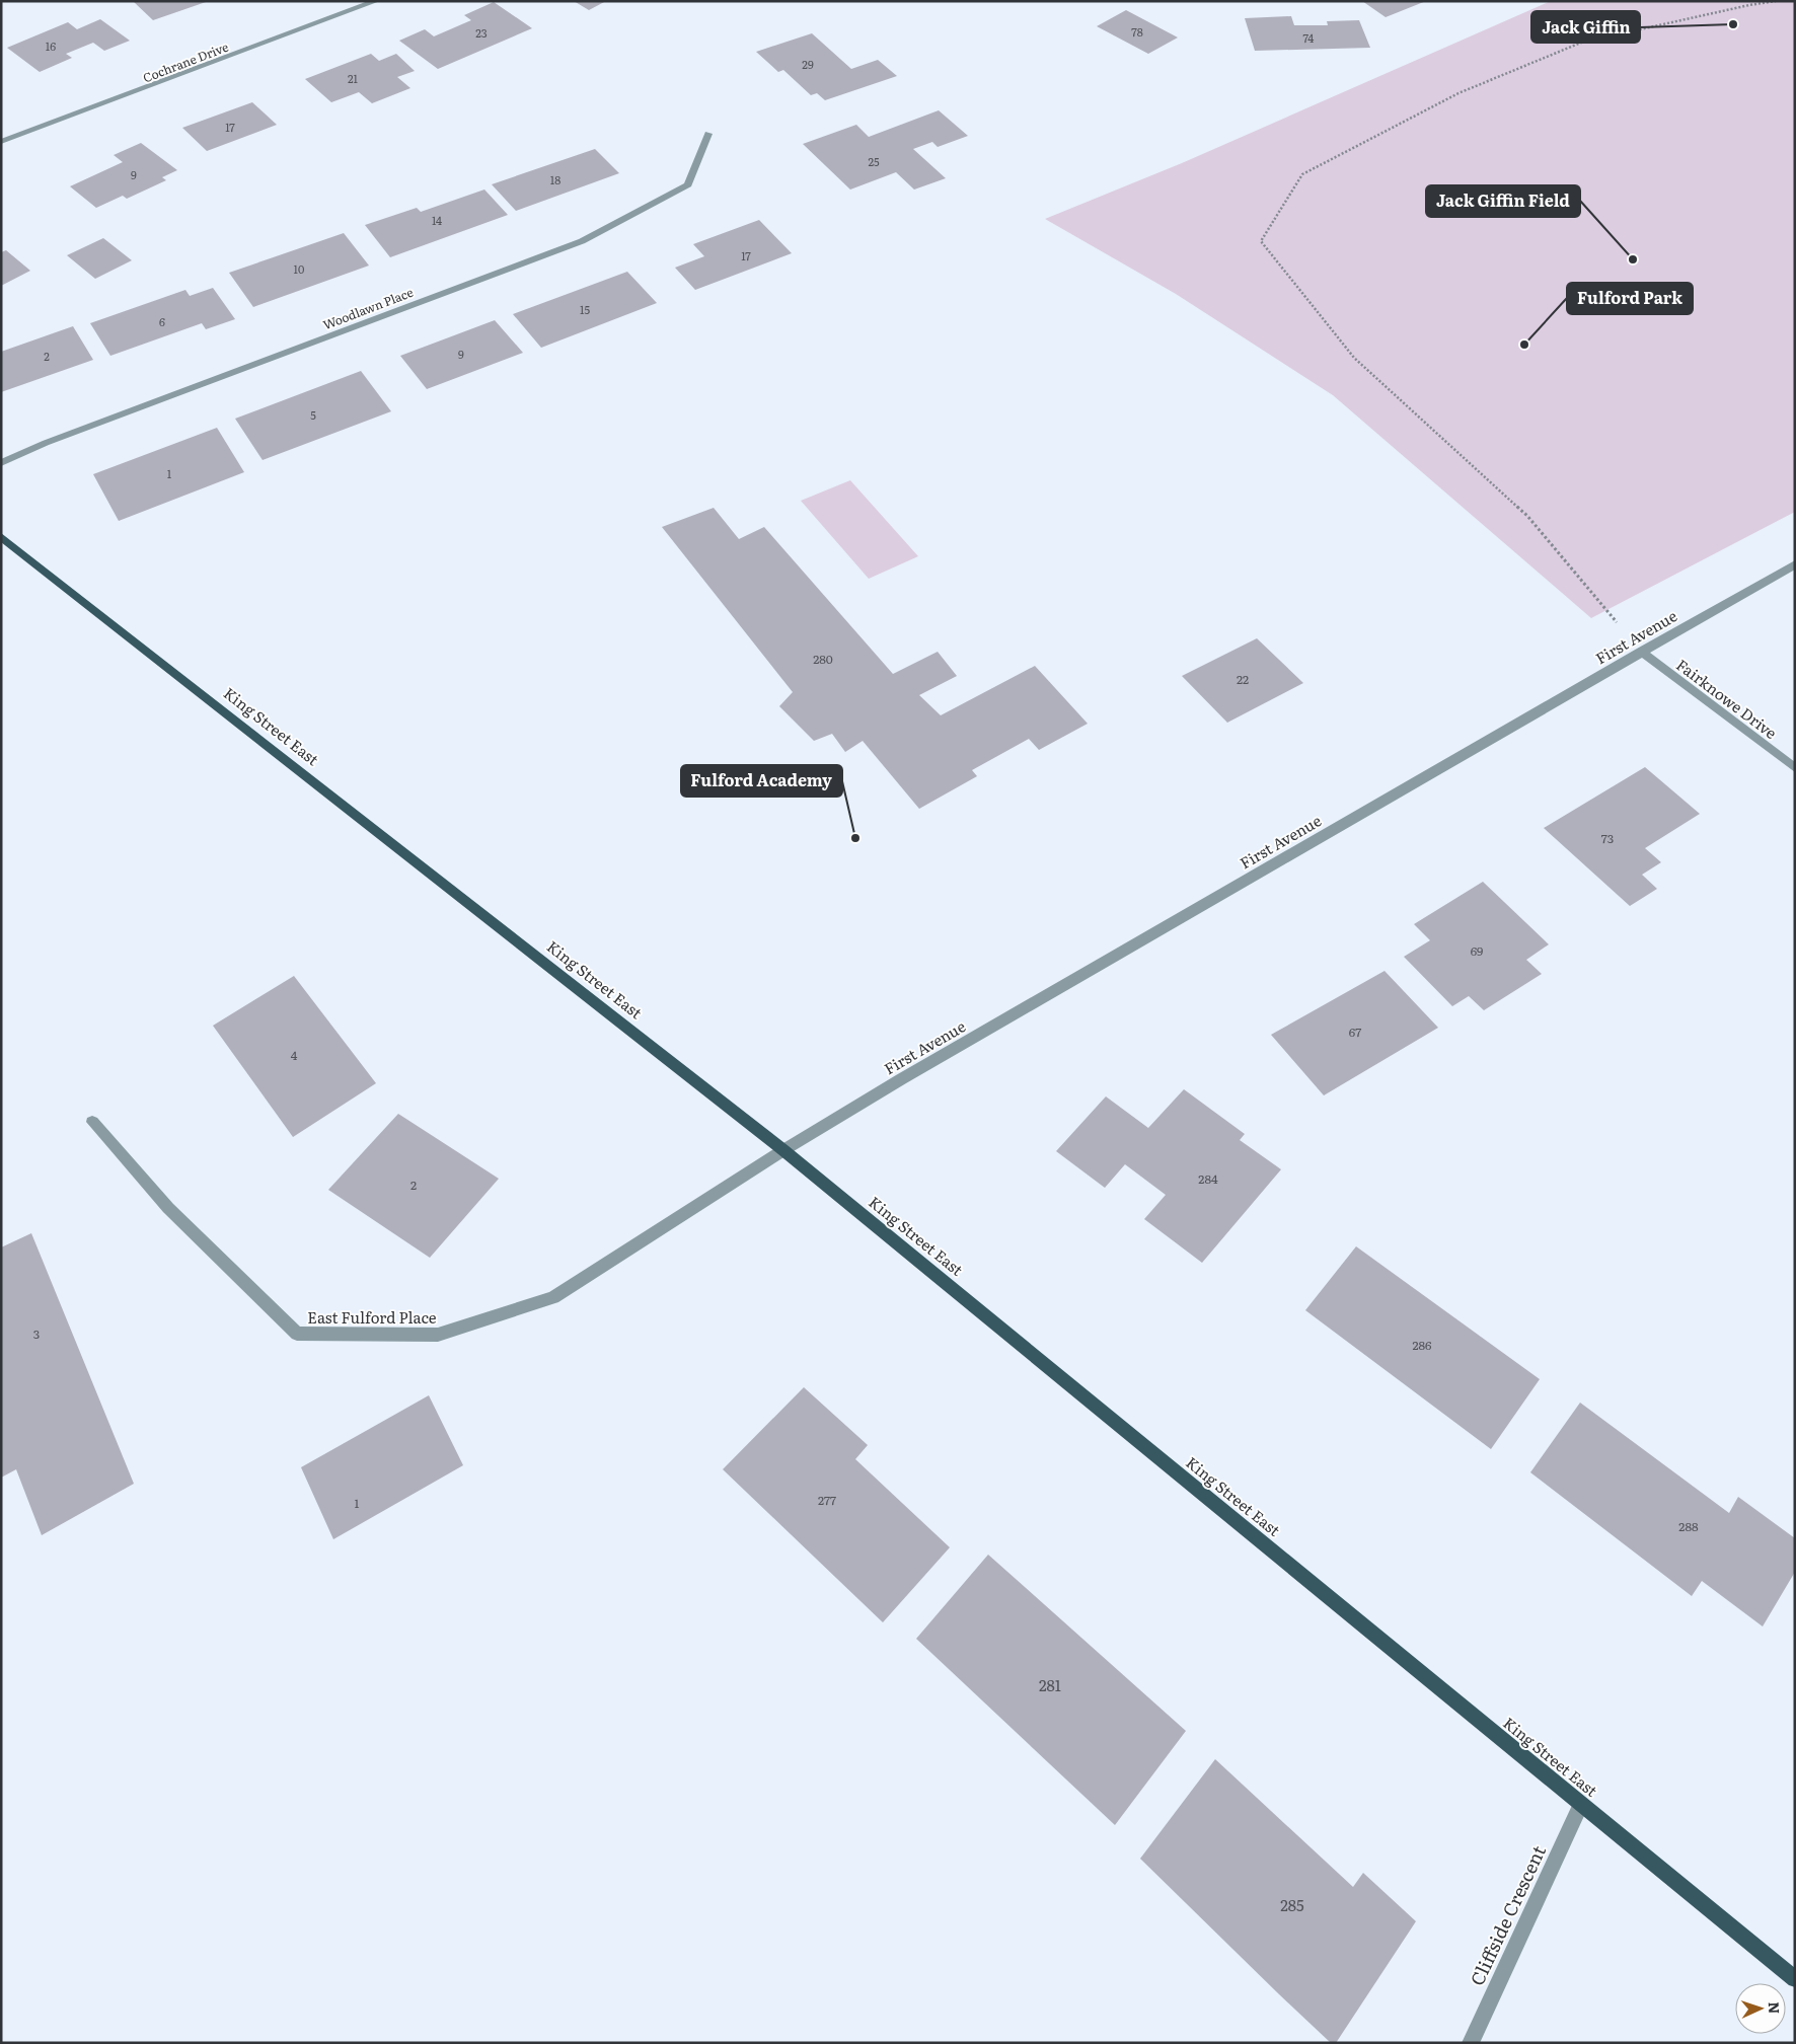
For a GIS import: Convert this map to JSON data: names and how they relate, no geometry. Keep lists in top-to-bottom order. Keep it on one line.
{"streets":{"main road":["King Street East"],"street":["Cochrane Drive","Woodlawn Place","First Avenue","Fairknowe Drive","East Fulford Place","Cliffside Crescent"]},"crossings":[["First Avenue","Fairknowe Drive"],["First Avenue","King Street East"],["First Avenue","East Fulford Place"],["King Street East","East Fulford Place"],["King Street East","Cliffside Crescent"]],"places":["Jack Giffin","Jack Giffin Field","Fulford Park","Fulford Academy"],"house_numbers":["78","23","74","16","29","21","17","25","9","18","14","17","10","15","6","9","2","5","1","280","22","73","69","67","4","284","2","3","286","277","1","288","281","285"],"north":"right"}
